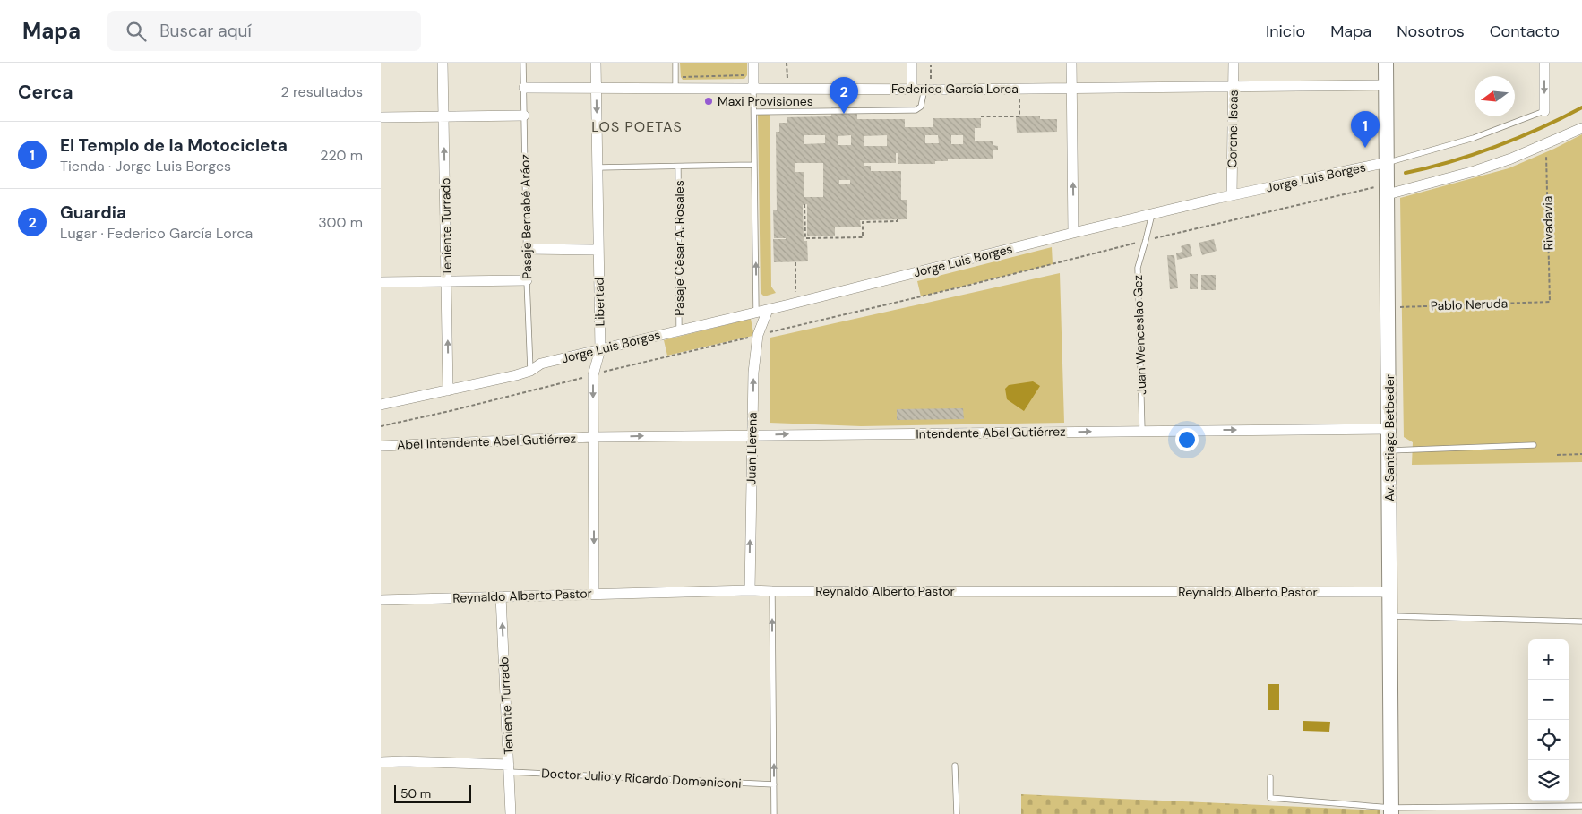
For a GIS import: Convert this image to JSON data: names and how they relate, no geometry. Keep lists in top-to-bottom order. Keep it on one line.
{"streets":{"main road":["Av. Santiago Betbeder"],"street":["Federico García Lorca","Coronel Iseas","Jorge Luis Borges","Teniente Turrado","Libertad","Intendente Abel Gutiérrez","Abel Intendente Abel Gutiérrez","Juan Llerena","Reynaldo Alberto Pastor","Doctor Julio y Ricardo Domeniconi"],"lane":["Pasaje Bernabé Aráoz","Pasaje César A. Rosales","Juan Wenceslao Gez"],"path":["Rivadavia","Pablo Neruda"]},"crossings":[["Federico García Lorca","Coronel Iseas"],["Federico García Lorca","Pasaje Bernabé Aráoz"],["Federico García Lorca","Libertad"],["Federico García Lorca","Av. Santiago Betbeder"],["Coronel Iseas","Jorge Luis Borges"],["Jorge Luis Borges","Pasaje Bernabé Aráoz"],["Jorge Luis Borges","Teniente Turrado"],["Jorge Luis Borges","Pasaje César A. Rosales"],["Jorge Luis Borges","Libertad"],["Jorge Luis Borges","Juan Wenceslao Gez"],["Jorge Luis Borges","Av. Santiago Betbeder"],["Jorge Luis Borges","Juan Llerena"],["Rivadavia","Pablo Neruda"],["Teniente Turrado","Reynaldo Alberto Pastor"],["Teniente Turrado","Doctor Julio y Ricardo Domeniconi"],["Libertad","Intendente Abel Gutiérrez"],["Libertad","Abel Intendente Abel Gutiérrez"],["Libertad","Reynaldo Alberto Pastor"],["Pablo Neruda","Av. Santiago Betbeder"],["Juan Wenceslao Gez","Intendente Abel Gutiérrez"],["Intendente Abel Gutiérrez","Av. Santiago Betbeder"],["Intendente Abel Gutiérrez","Abel Intendente Abel Gutiérrez"],["Intendente Abel Gutiérrez","Juan Llerena"],["Av. Santiago Betbeder","Reynaldo Alberto Pastor"],["Juan Llerena","Reynaldo Alberto Pastor"]],"one_way":["Teniente Turrado","Libertad","Intendente Abel Gutiérrez","Juan Llerena"],"districts":["LOS POETAS"],"places":["Maxi Provisiones"],"scale_bar":"50 m","north":"left","page":{"header":"Mapa","search":"Buscar aquí","nav":["Inicio","Mapa","Nosotros","Contacto"],"heading":["Cerca","2 resultados"],"pins":["2","1"],"list":[{"mark":"1","name":"El Templo de la Motocicleta","note":"Tienda · Jorge Luis Borges","value":"220 m"},{"mark":"2","name":"Guardia","note":"Lugar · Federico García Lorca","value":"300 m"}],"map_buttons":["+","−"],"scale":"50 m"}}
